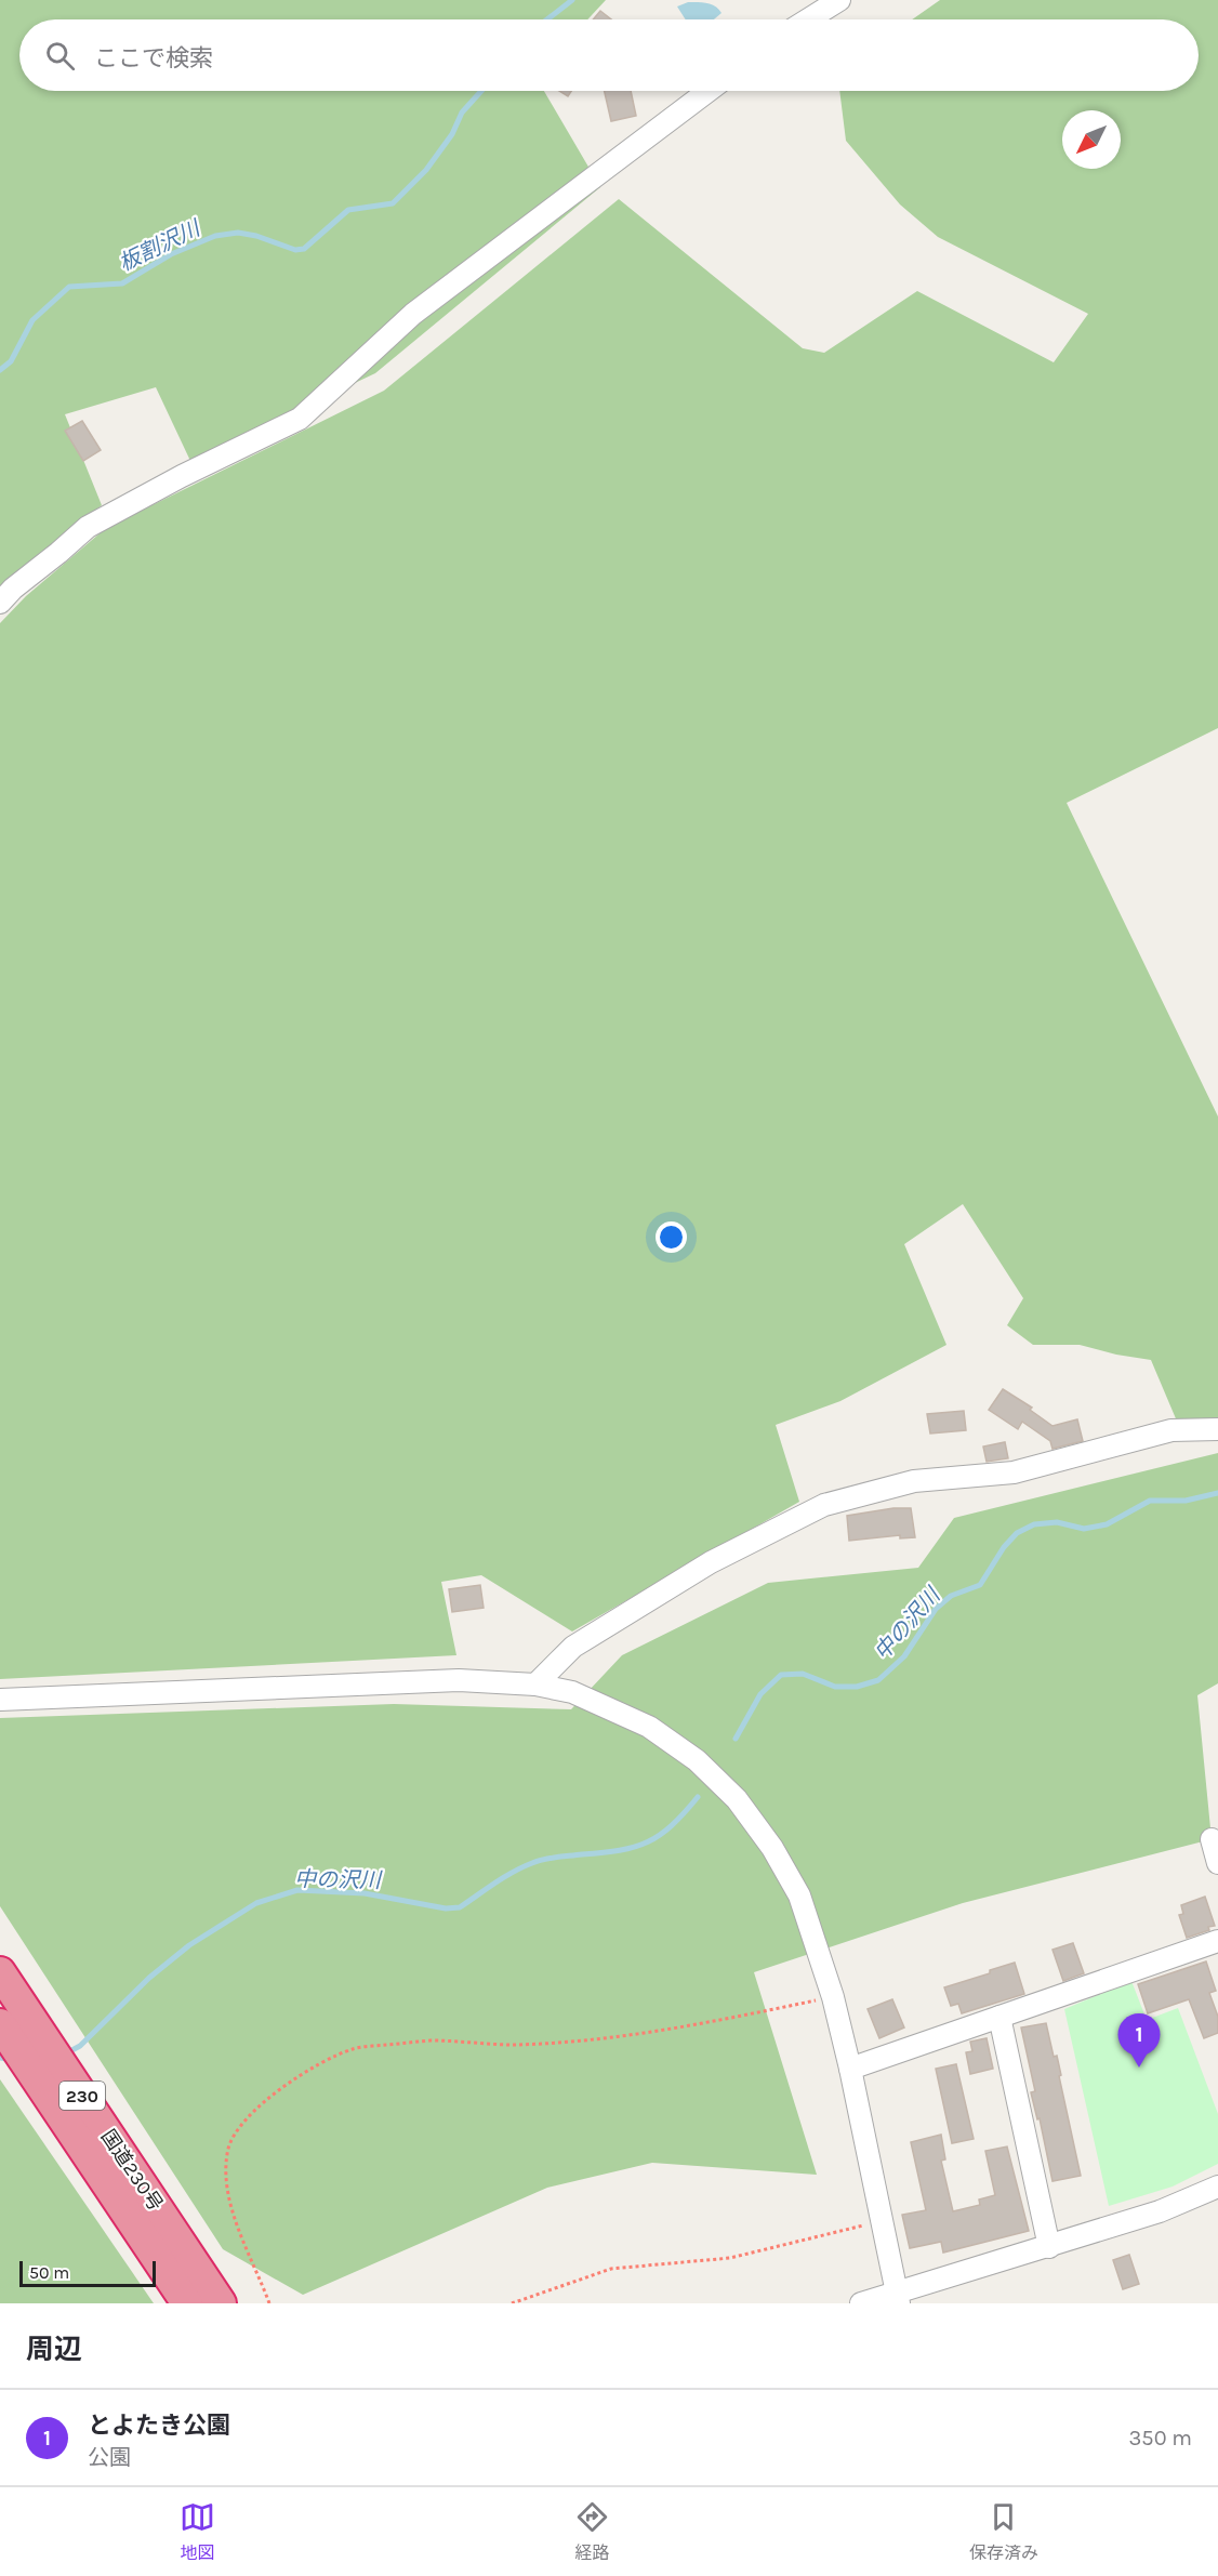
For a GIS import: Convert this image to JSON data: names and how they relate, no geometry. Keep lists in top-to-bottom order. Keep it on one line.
{"streets":{"highway":["230","国道230号"]},"water":["板割沢川","中の沢川"],"scale_bar":"50 m","north":"bottom left","page":{"search":"ここで検索","pins":"1","scale":"50 m","heading":"周辺","list":[{"mark":"1","name":"とよたき公園","note":"公園","value":"350 m"}],"nav":["地図","経路","保存済み"]}}
